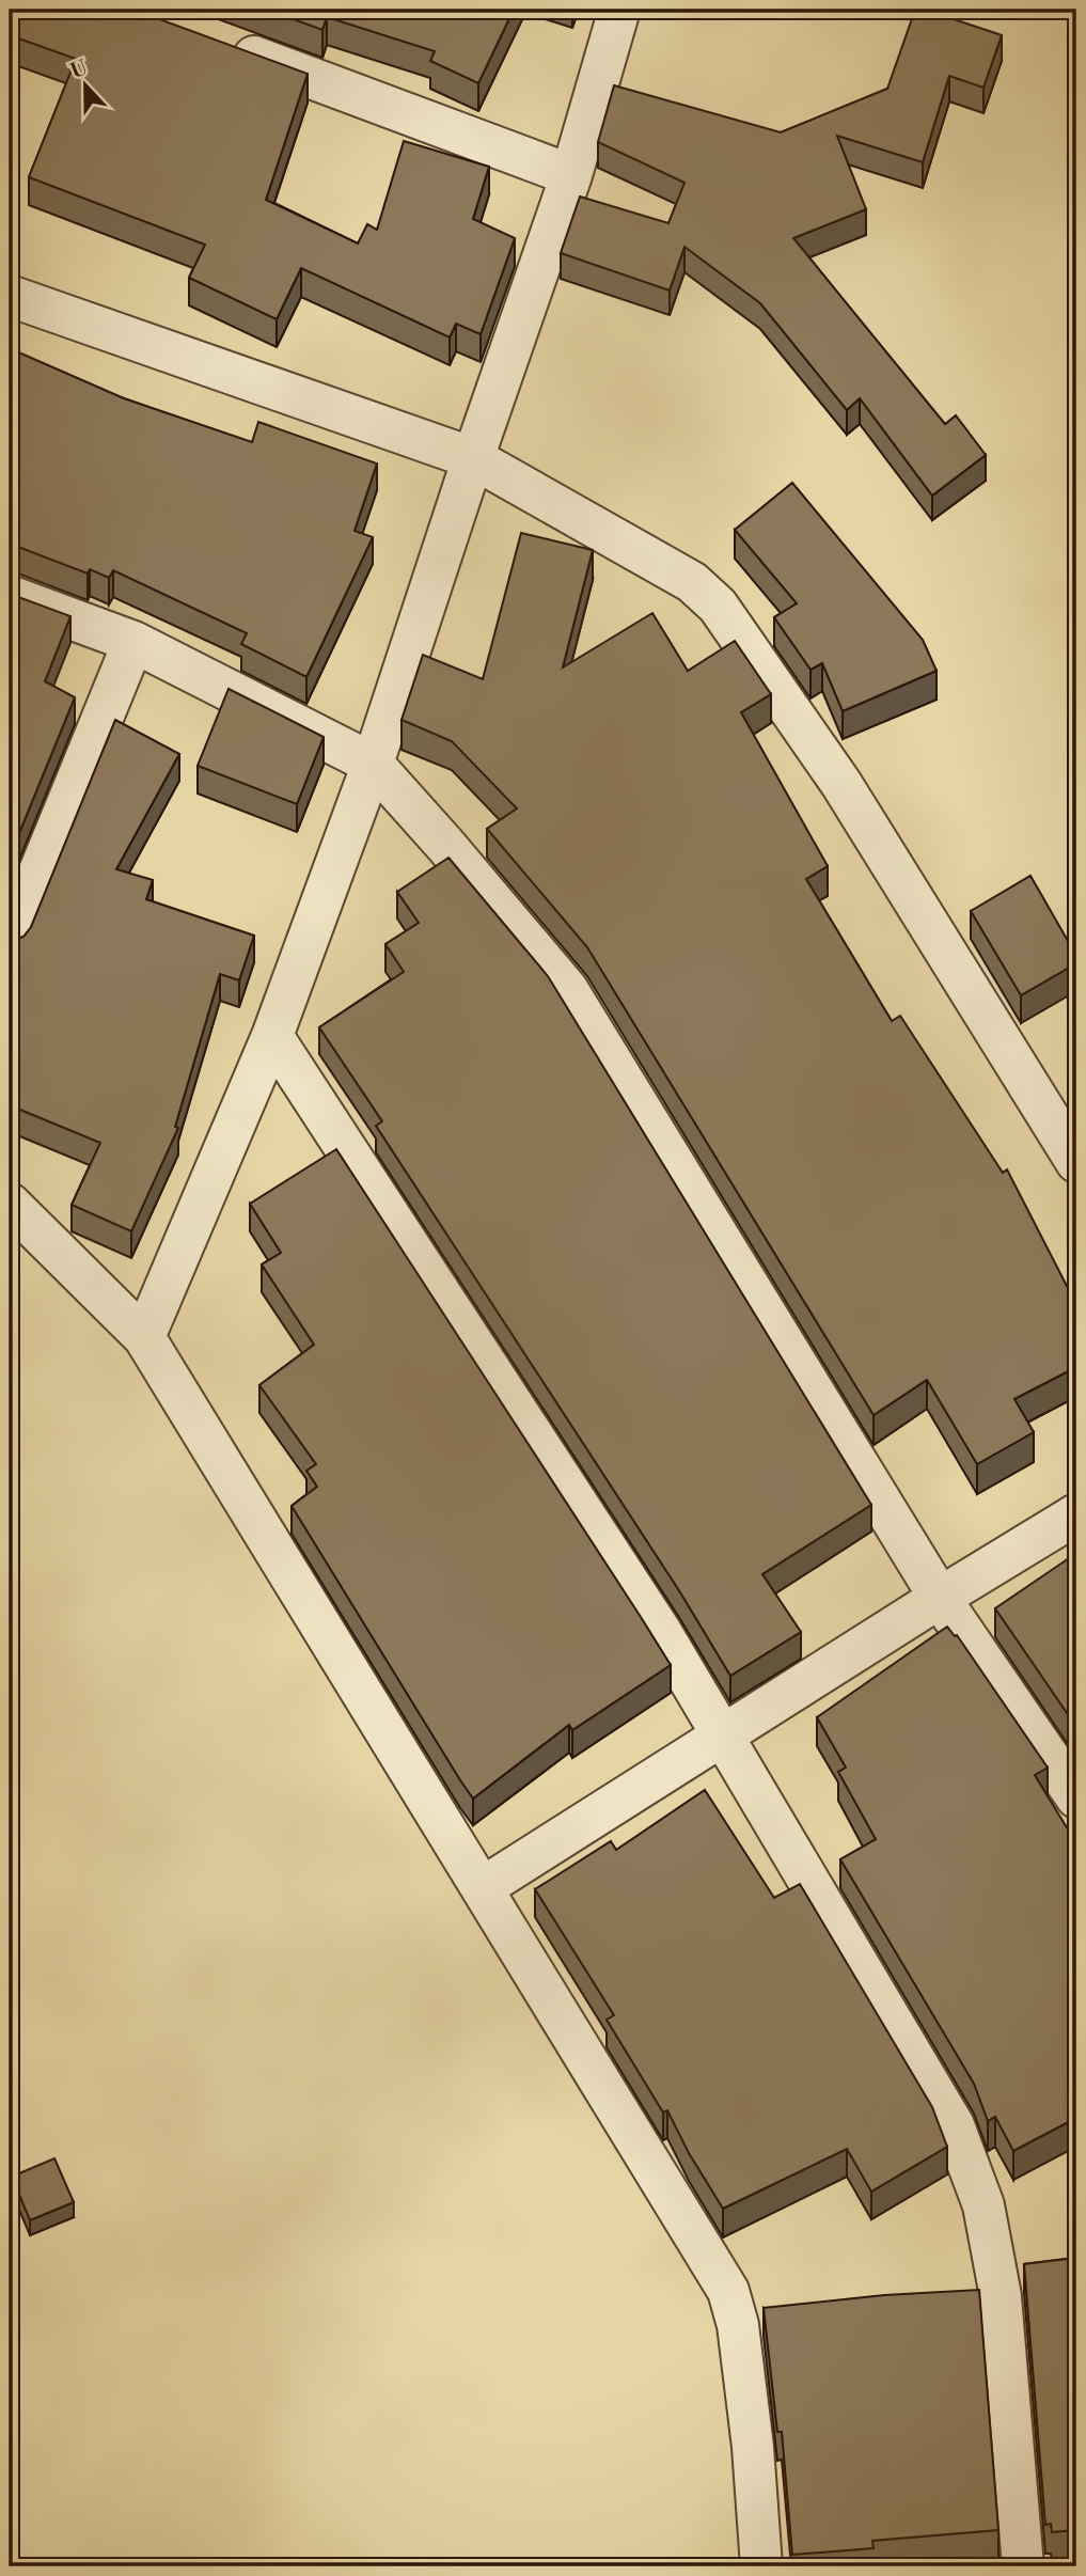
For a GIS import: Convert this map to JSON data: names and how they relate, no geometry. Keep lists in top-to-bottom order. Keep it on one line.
{"north":"top"}
